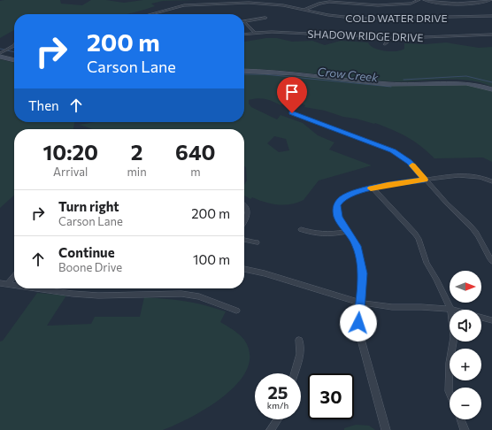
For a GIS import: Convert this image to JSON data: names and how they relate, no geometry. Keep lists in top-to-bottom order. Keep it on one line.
{"streets":{"street":["COLD WATER DRIVE","SHADOW RIDGE DRIVE"]},"water":["Crow Creek"],"north":"right","page":{"turn":["200 m","Carson Lane"],"then":"Then","eta":["10:20","Arrival","2","min","640","m"],"list":[{"name":"Turn right","note":"Carson Lane","value":"200 m"},{"name":"Continue","note":"Boone Drive","value":"100 m"}],"map_buttons":["+","−"],"speed":"25 km/h","limit":"30"}}
